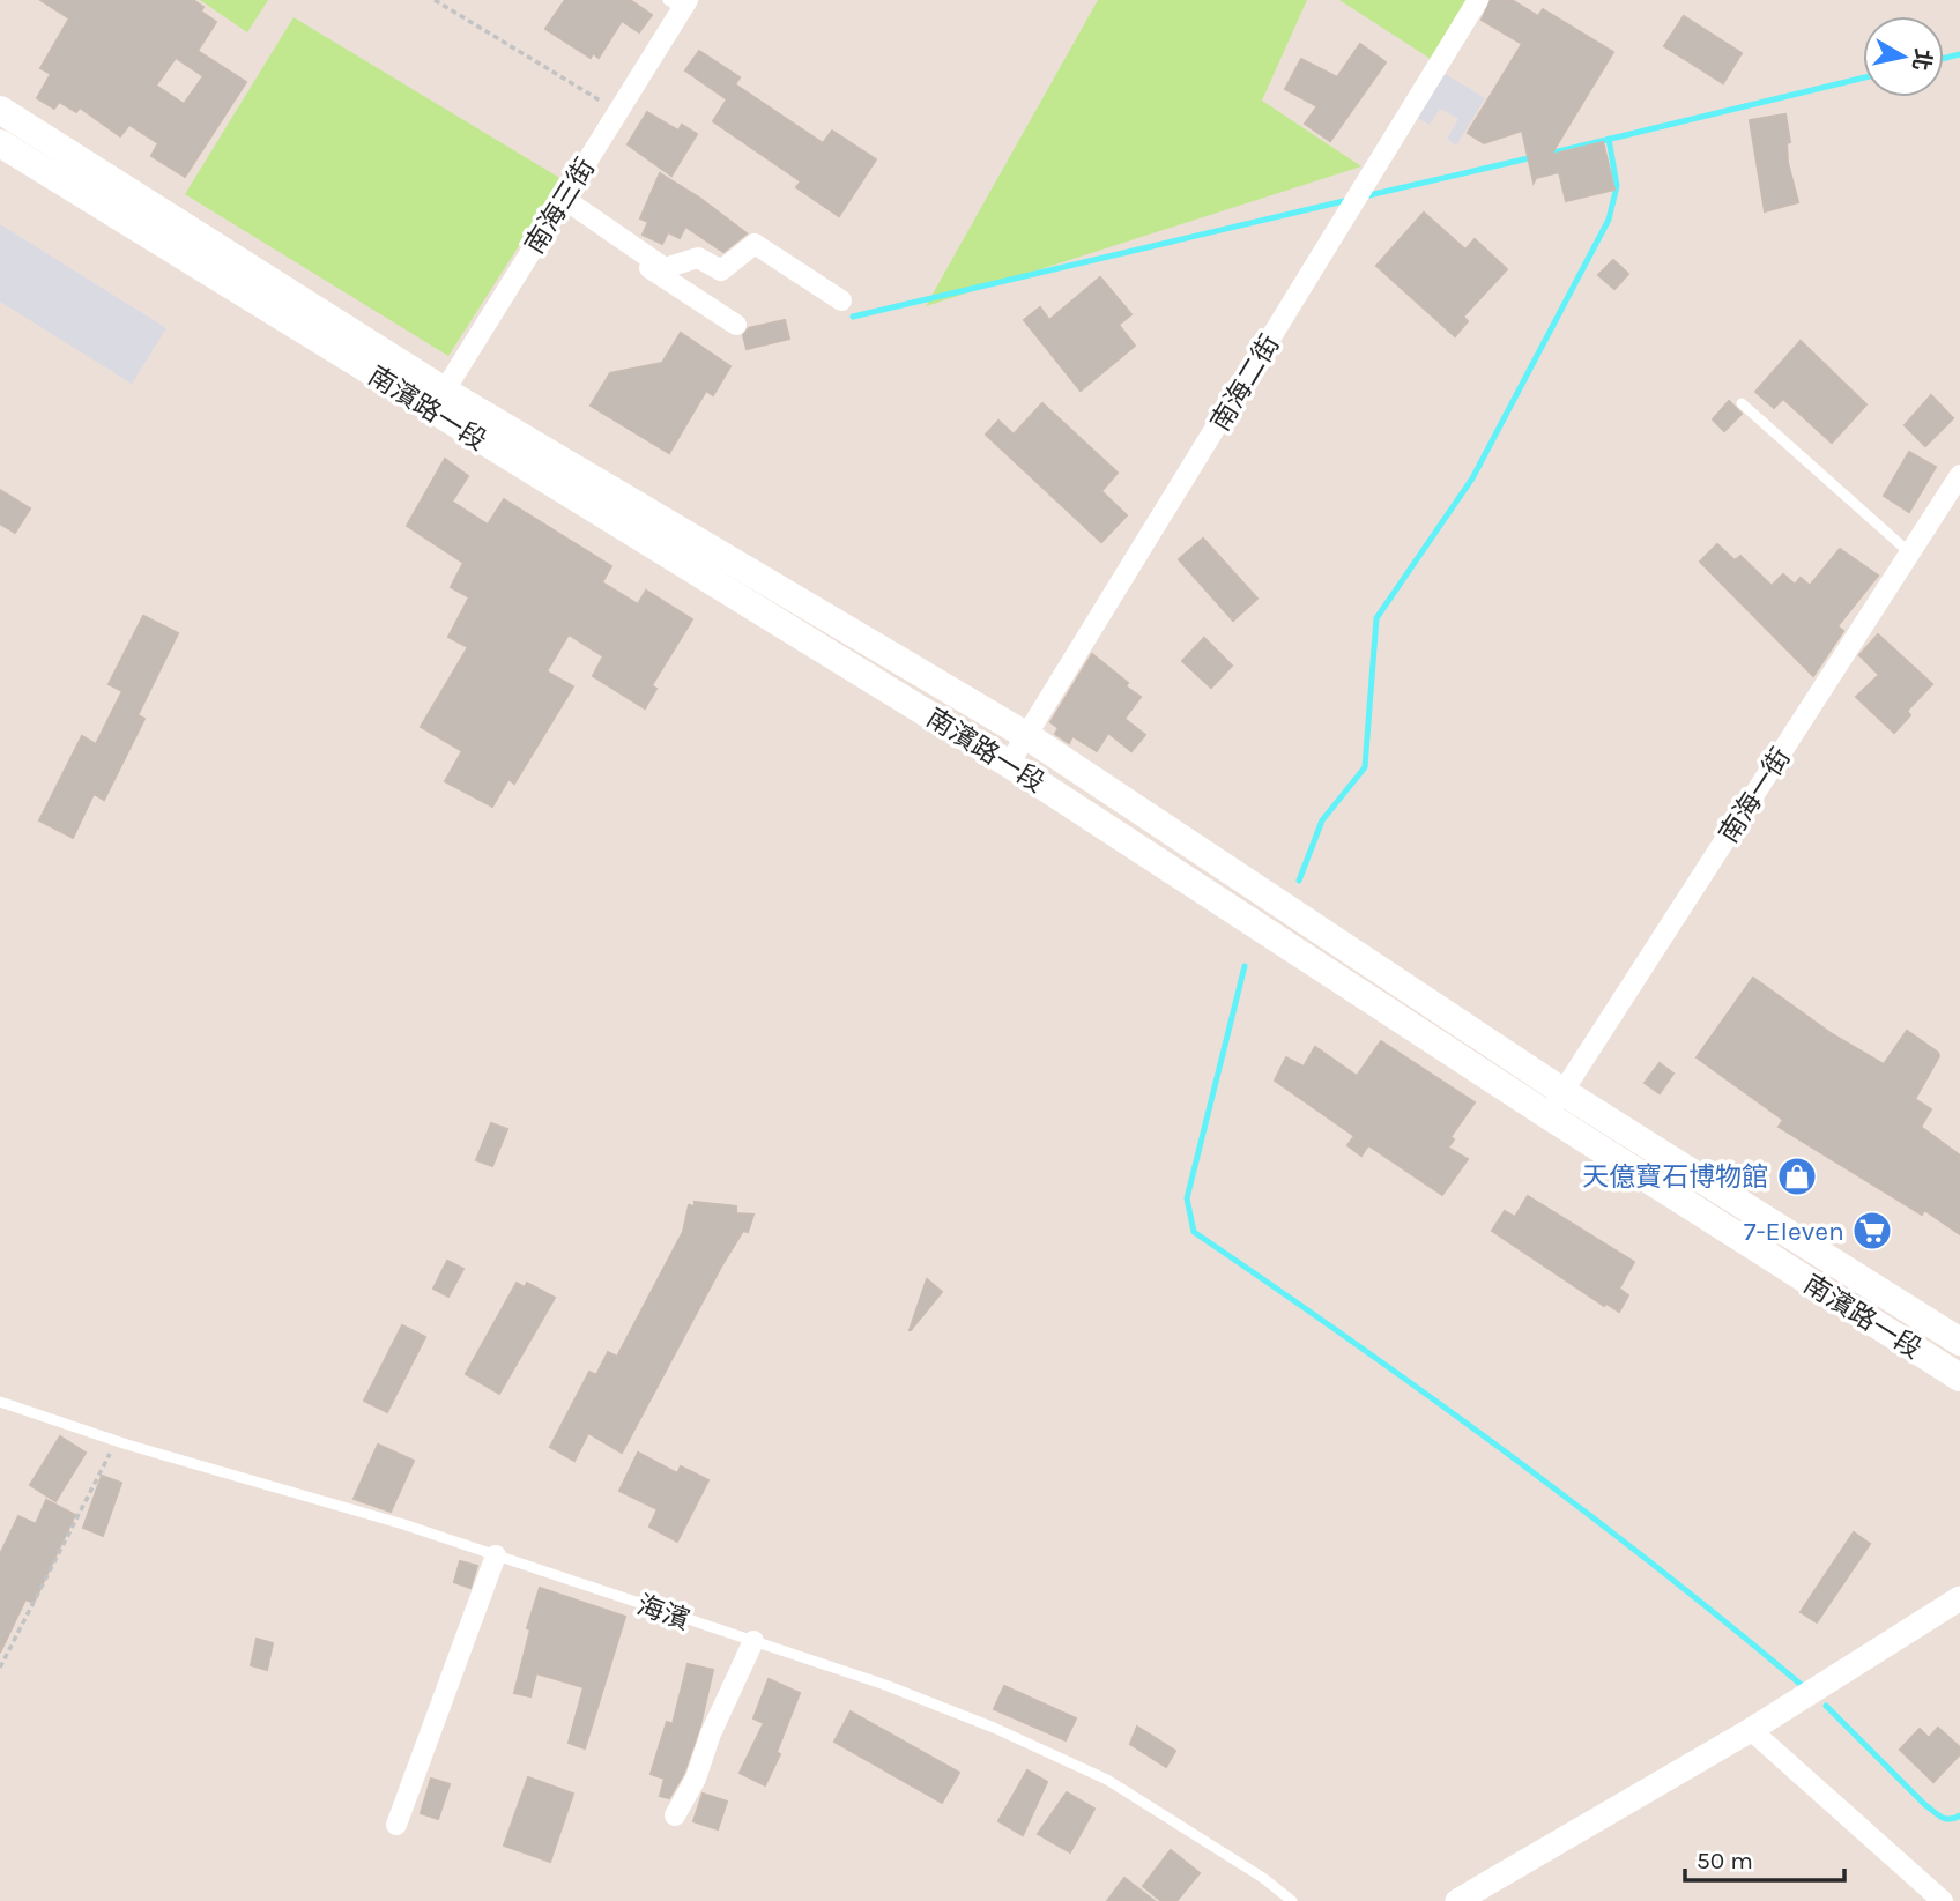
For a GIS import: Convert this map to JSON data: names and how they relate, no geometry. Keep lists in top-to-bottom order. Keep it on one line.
{"streets":{"main road":["南濱路一段"],"street":["南海三街","南海二街","南海一街"],"lane":["海濱"]},"crossings":[["南海三街","南濱路一段"],["南海二街","南濱路一段"],["南濱路一段","南海一街"]],"places":{"shop":["天億寶石博物館"],"supermarket":["7-Eleven"]},"scale_bar":"50 m","north":"right"}
